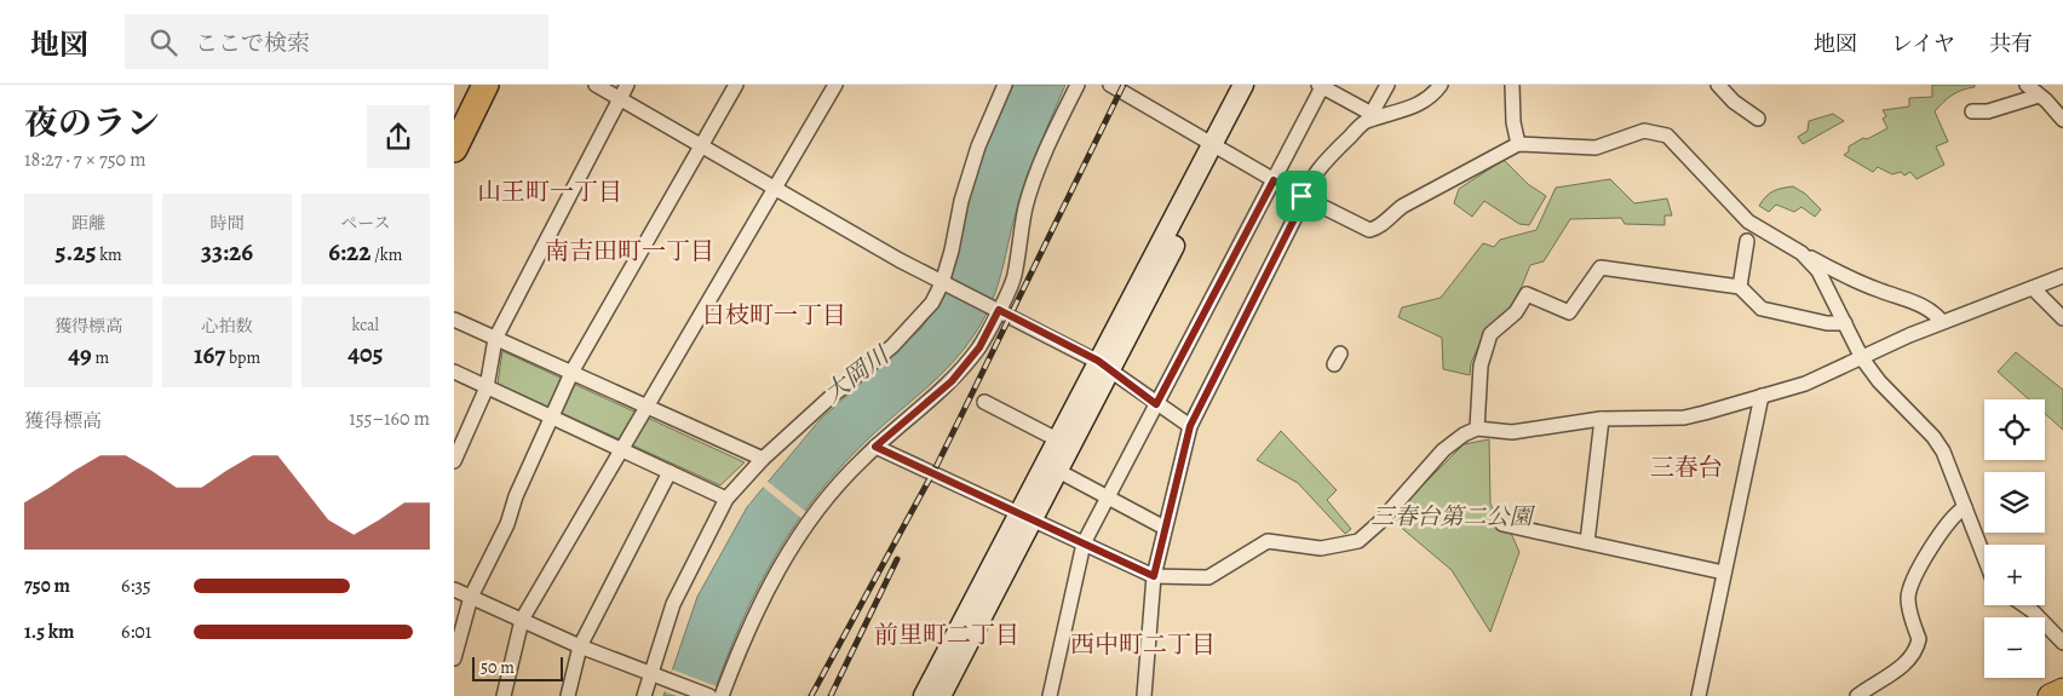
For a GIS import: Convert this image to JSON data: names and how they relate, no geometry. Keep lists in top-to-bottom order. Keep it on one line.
{"districts":["山王町一丁目","南吉田町一丁目","日枝町一丁目","三春台","前里町二丁目","西中町二丁目"],"water":["大岡川"],"parks":["三春台第二公園"],"scale_bar":"50 m","page":{"header":"地図","search":"ここで検索","nav":["地図","レイヤ","共有"],"heading":["夜のラン","18:27 · 7 × 750 m"],"stats":[["距離","5.25 km"],["時間","33:26"],["ペース","6:22 /km"],["獲得標高","49 m"],["心拍数","167 bpm"],["kcal","405"]],"chart":["獲得標高","155–160 m"],"map_buttons":["+","−"],"list":[{"name":"750 m","note":"6:35"},{"name":"1.5 km","note":"6:01"}],"scale":"50 m"}}
